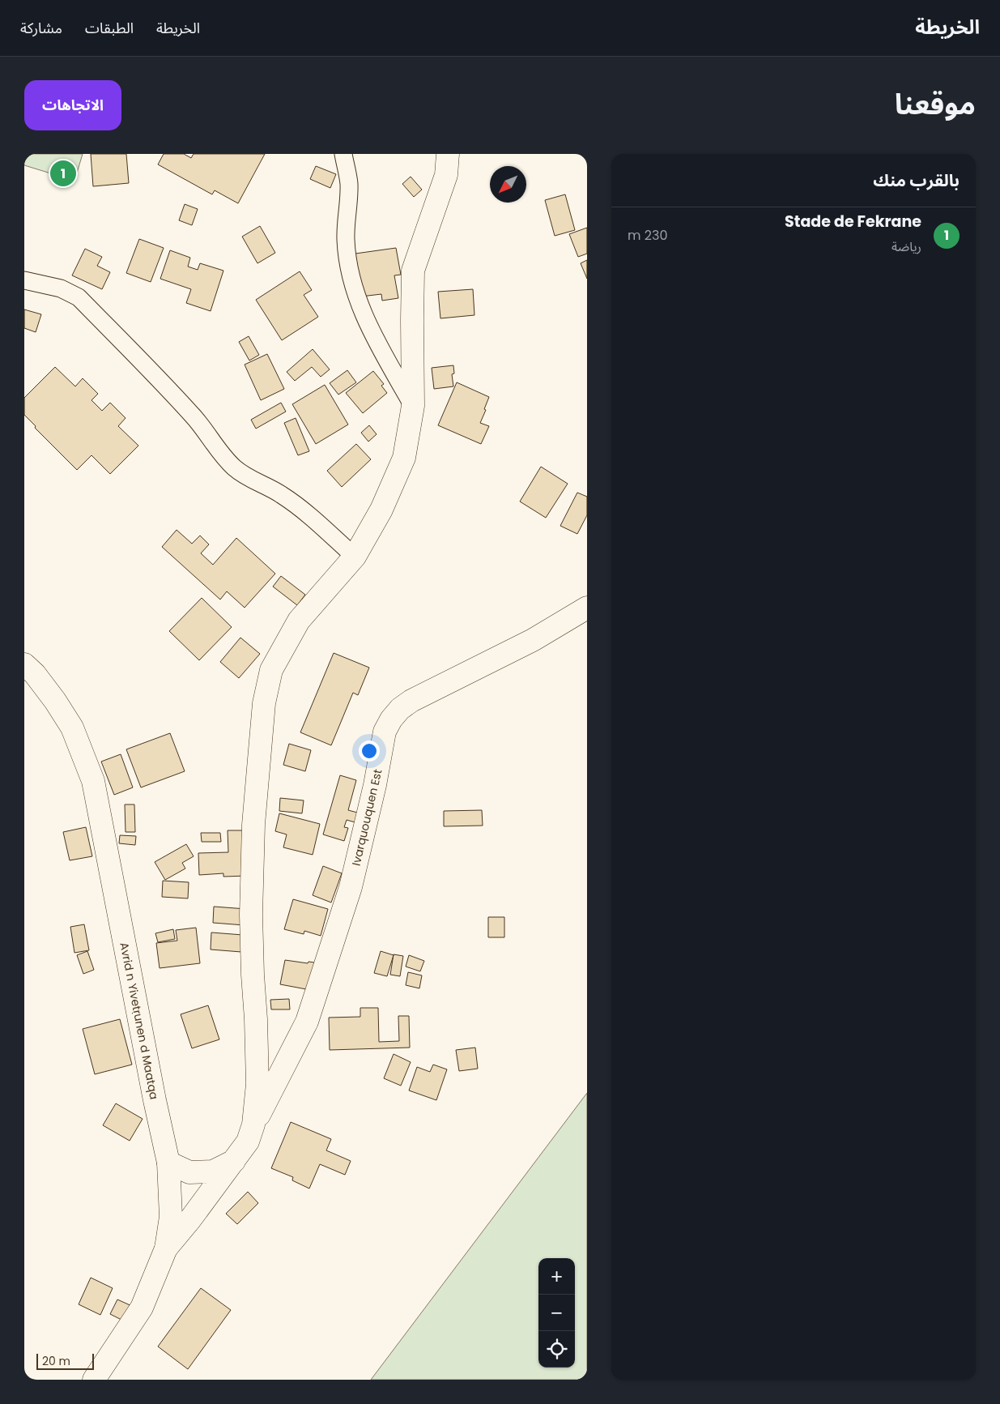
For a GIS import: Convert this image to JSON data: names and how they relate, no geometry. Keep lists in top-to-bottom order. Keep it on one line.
{"streets":{"street":["Ivarquouquen Est","Avrid n Yivetṛunen d Maatqa"]},"scale_bar":"20 m","north":"bottom left","page":{"header":"الخريطة","nav":["الخريطة","الطبقات","مشاركة"],"title":"موقعنا","buttons":"الاتجاهات","heading":"بالقرب منك","pins":"1","list":[{"mark":"1","name":"Stade de Fekrane","note":"رياضة","value":"230 m"}],"map_buttons":["+","−"],"scale":"20 m"}}
